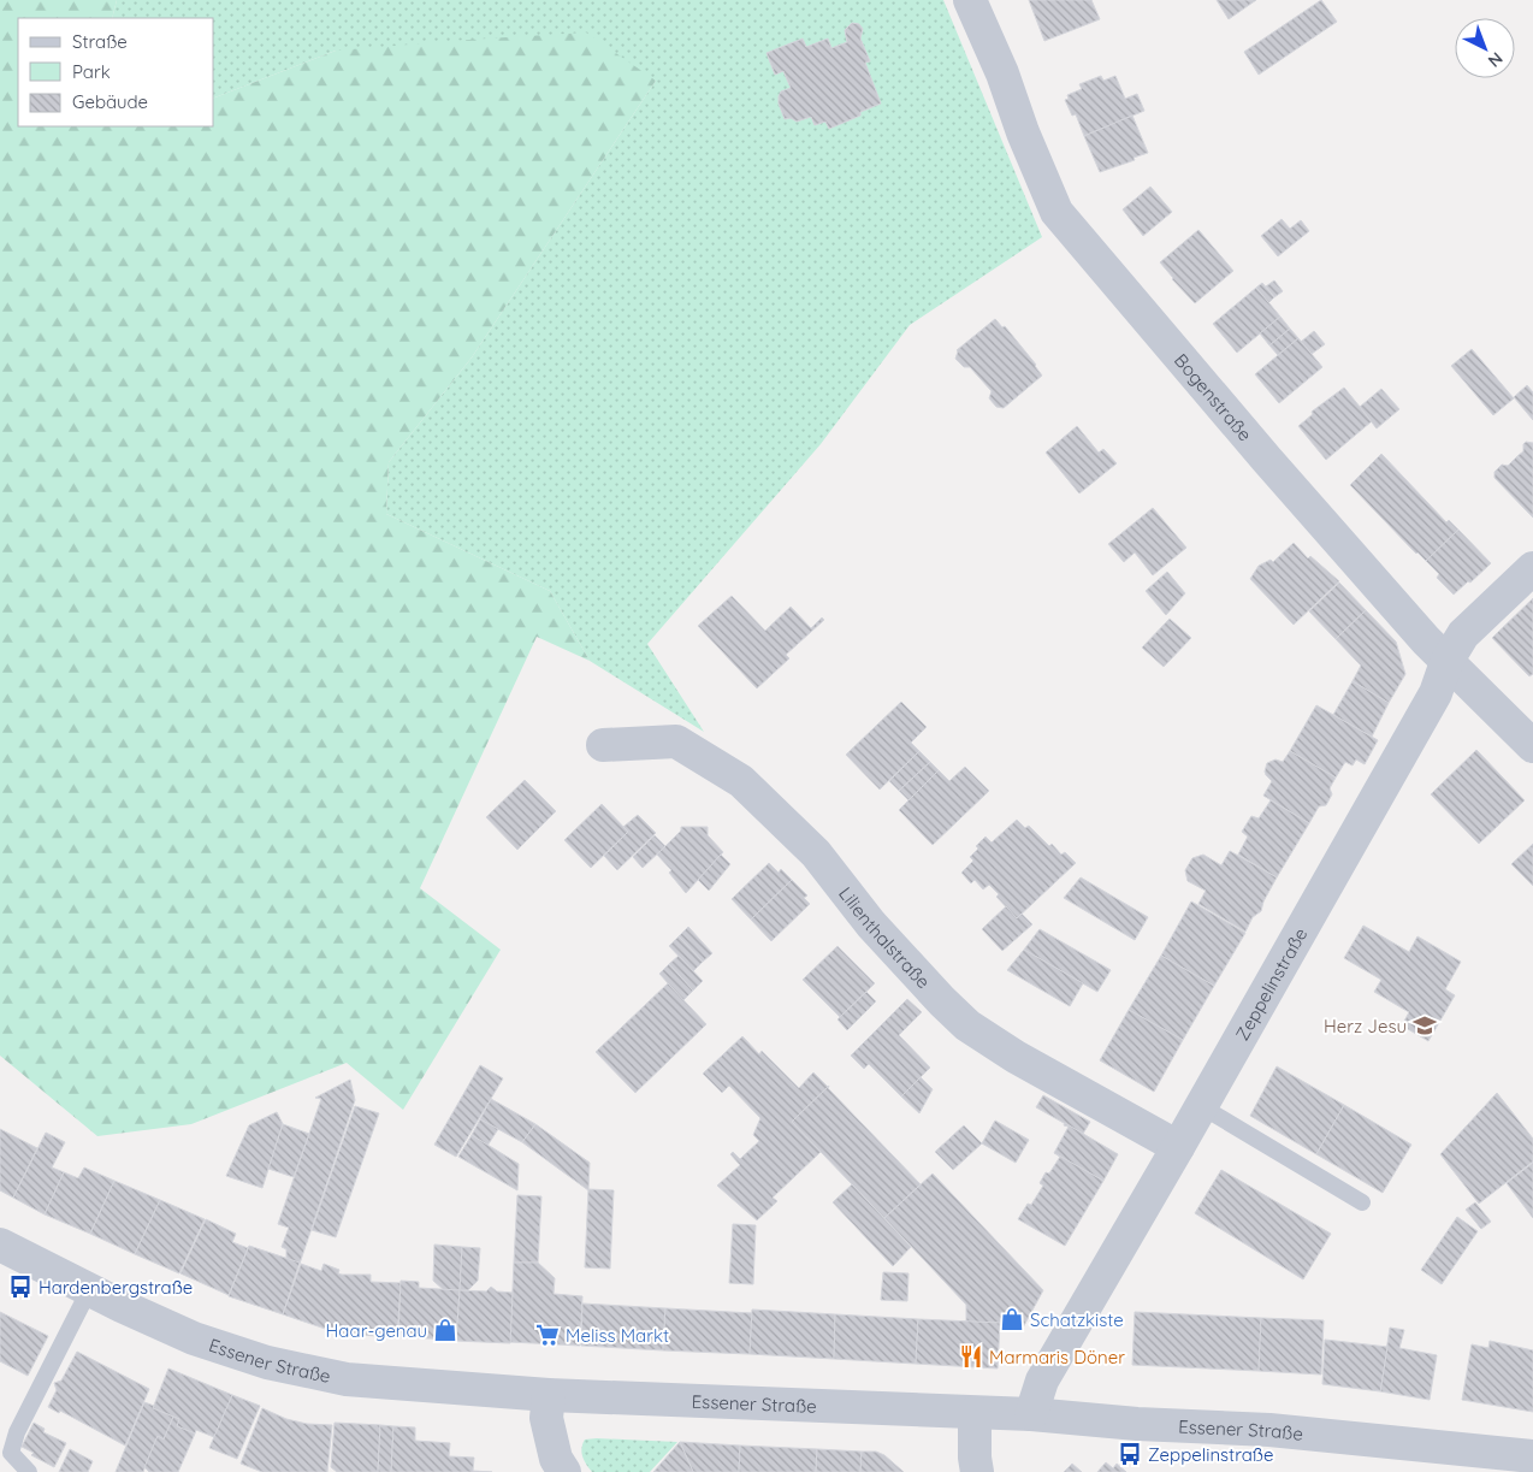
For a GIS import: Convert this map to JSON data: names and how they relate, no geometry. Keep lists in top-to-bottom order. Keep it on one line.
{"streets":{"street":["Bogenstraße","Lilienthalstraße","Zeppelinstraße","Essener Straße"]},"crossings":[["Bogenstraße","Zeppelinstraße"],["Lilienthalstraße","Zeppelinstraße"],["Zeppelinstraße","Essener Straße"]],"places":{"school or university":["Herz Jesu"],"bus stop":["Hardenbergstraße","Zeppelinstraße"],"shop":["Schatzkiste","Haar-genau"],"supermarket":["Meliss Markt"],"restaurant":["Marmaris Döner"]},"legend":["Straße","Park","Gebäude"],"north":"bottom right"}
